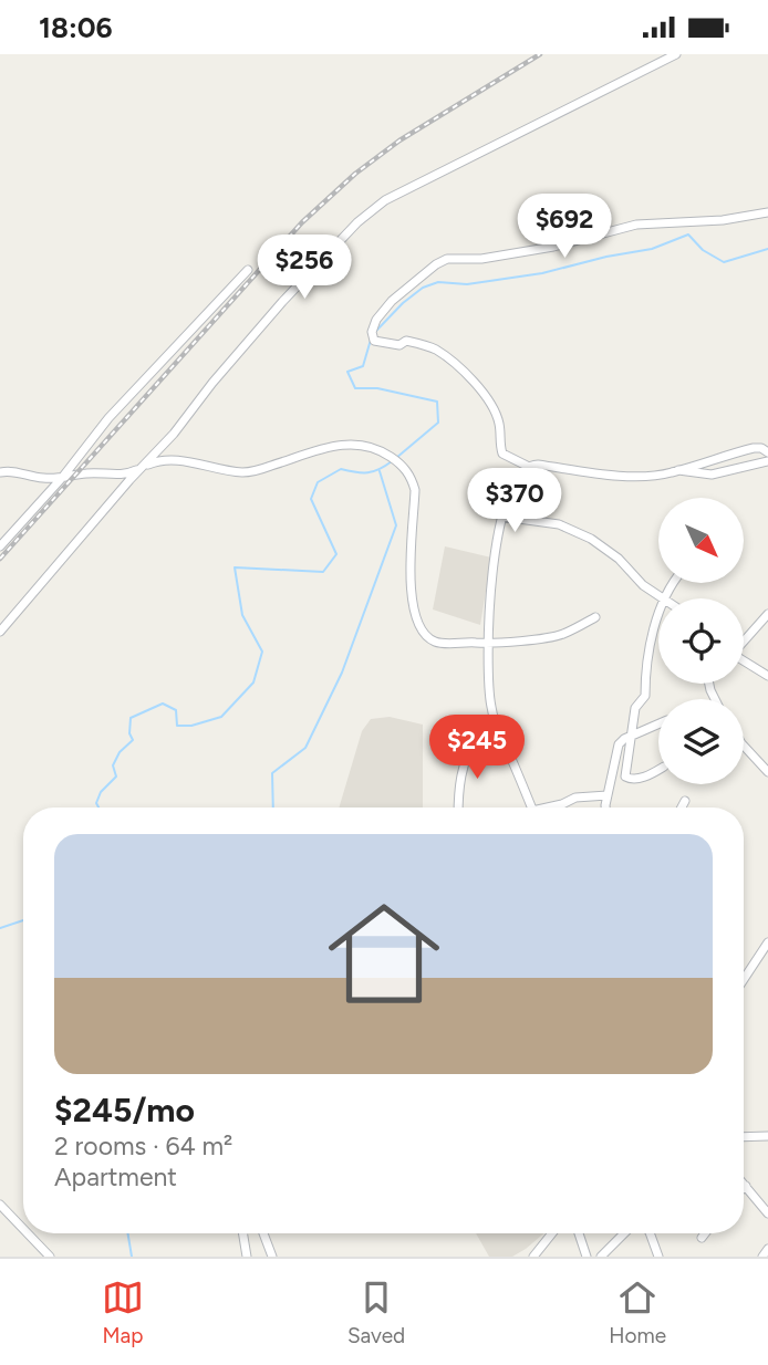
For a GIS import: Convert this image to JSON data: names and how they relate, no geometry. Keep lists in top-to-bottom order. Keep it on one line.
{"north":"bottom right","page":{"status":"18:06","price":["$692","$256","$370","$245"],"list":[{"name":"$245/mo","note":"2 rooms · 64 m² · Apartment"}],"tabs":["Map","Saved","Home"]}}
